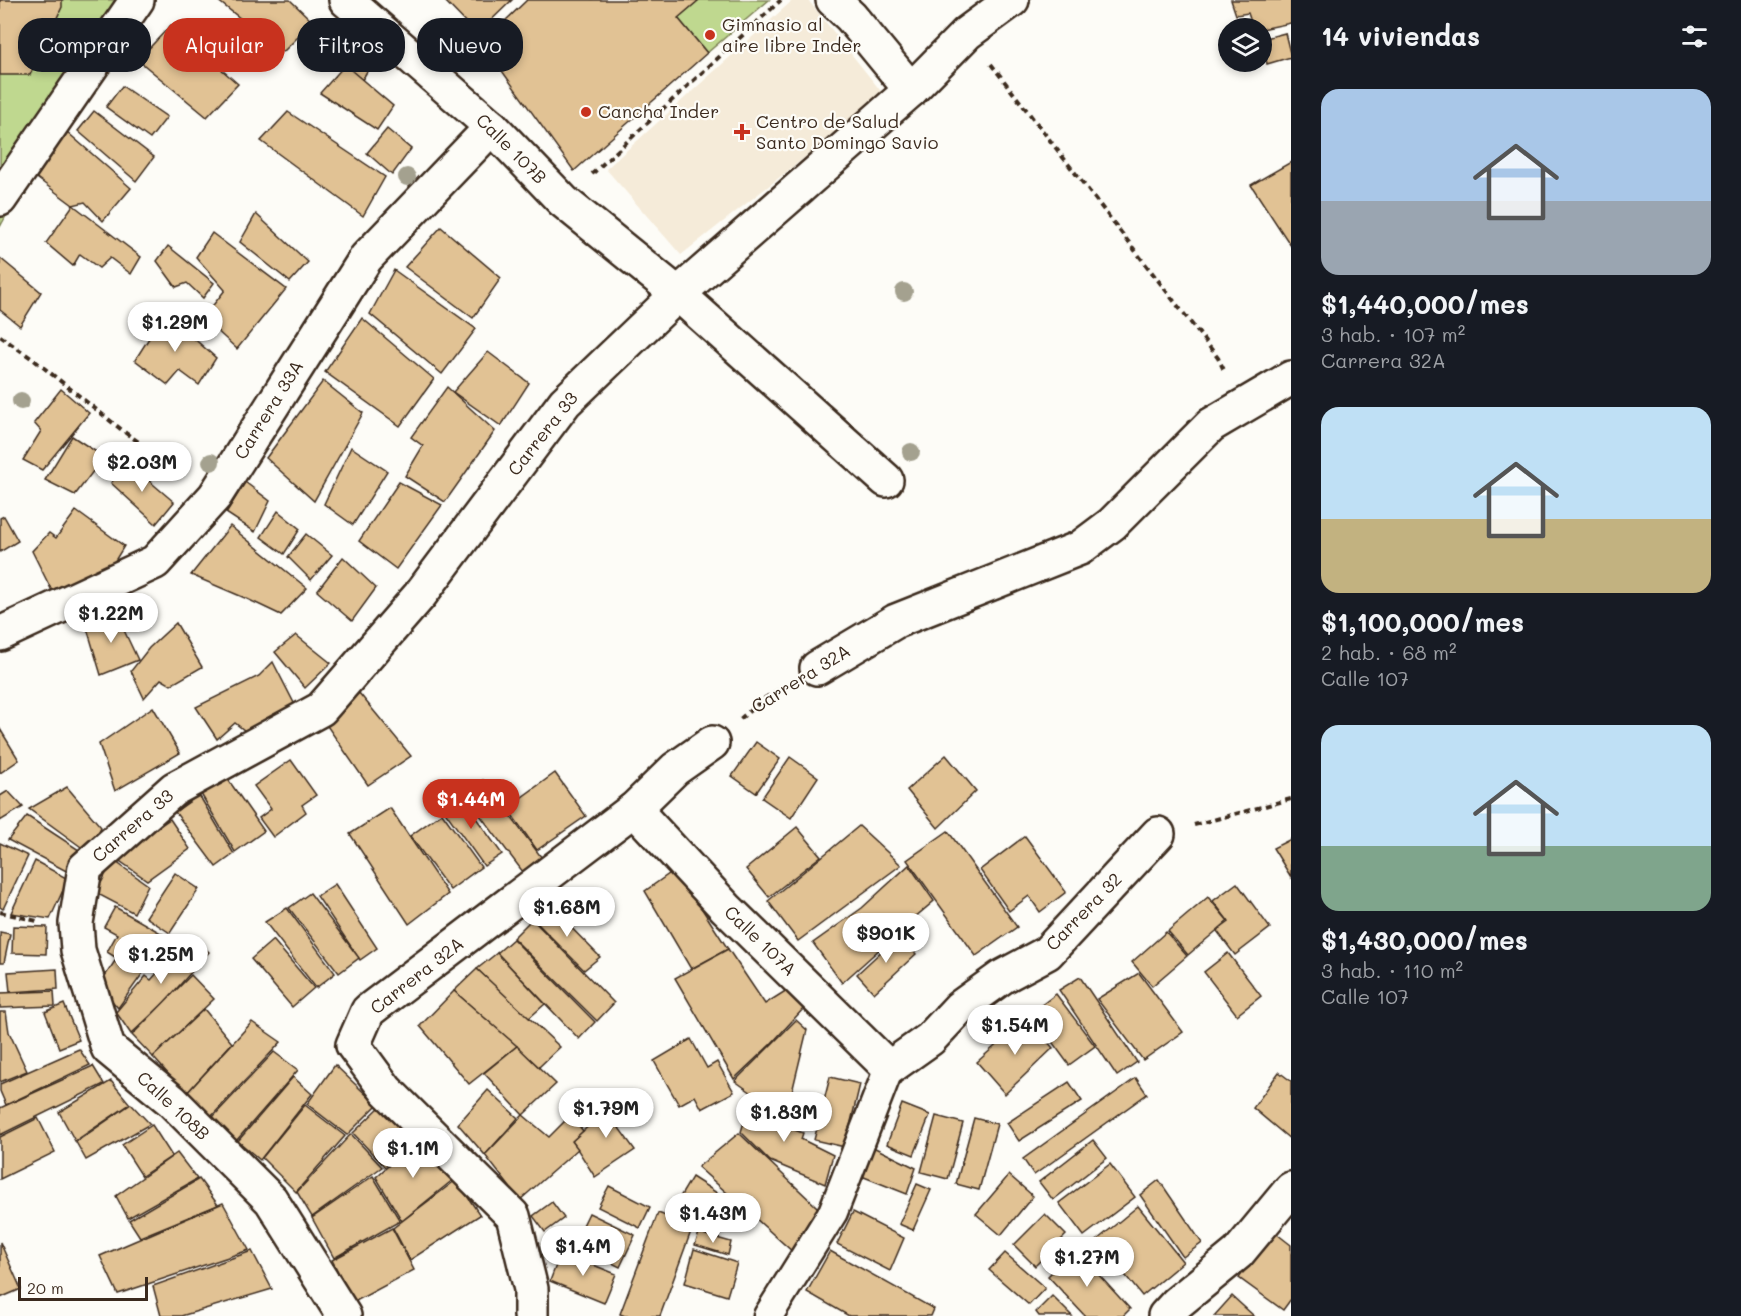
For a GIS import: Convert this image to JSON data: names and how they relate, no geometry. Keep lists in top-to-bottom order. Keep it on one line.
{"streets":{"street":["Calle 107B","Carrera 33A","Carrera 33","Carrera 32A","Carrera 32","Calle 107A","Calle 108B"]},"crossings":[["Calle 107B","Carrera 33A"],["Calle 107B","Carrera 33"],["Carrera 33","Calle 108B"],["Carrera 32A","Calle 107A"],["Carrera 32","Calle 107A"]],"places":{"other":["Gimnasio al aire libre Inder","Cancha Inder"],"health":["Centro de Salud Santo Domingo Savio"]},"scale_bar":"20 m","page":{"heading":"14 viviendas","chip":["Comprar","Alquilar","Filtros","Nuevo"],"list":[{"name":"$1,440,000/mes","note":"3 hab. · 107 m² · Carrera 32A"},{"name":"$1,100,000/mes","note":"2 hab. · 68 m² · Calle 107"},{"name":"$1,430,000/mes","note":"3 hab. · 110 m² · Calle 107"}],"price":["$1.29M","$2.03M","$1.22M","$1.44M","$1.68M","$901K","$1.25M","$1.54M","$1.79M","$1.83M","$1.1M","$1.43M","$1.4M","$1.27M"],"scale":"20 m"}}
